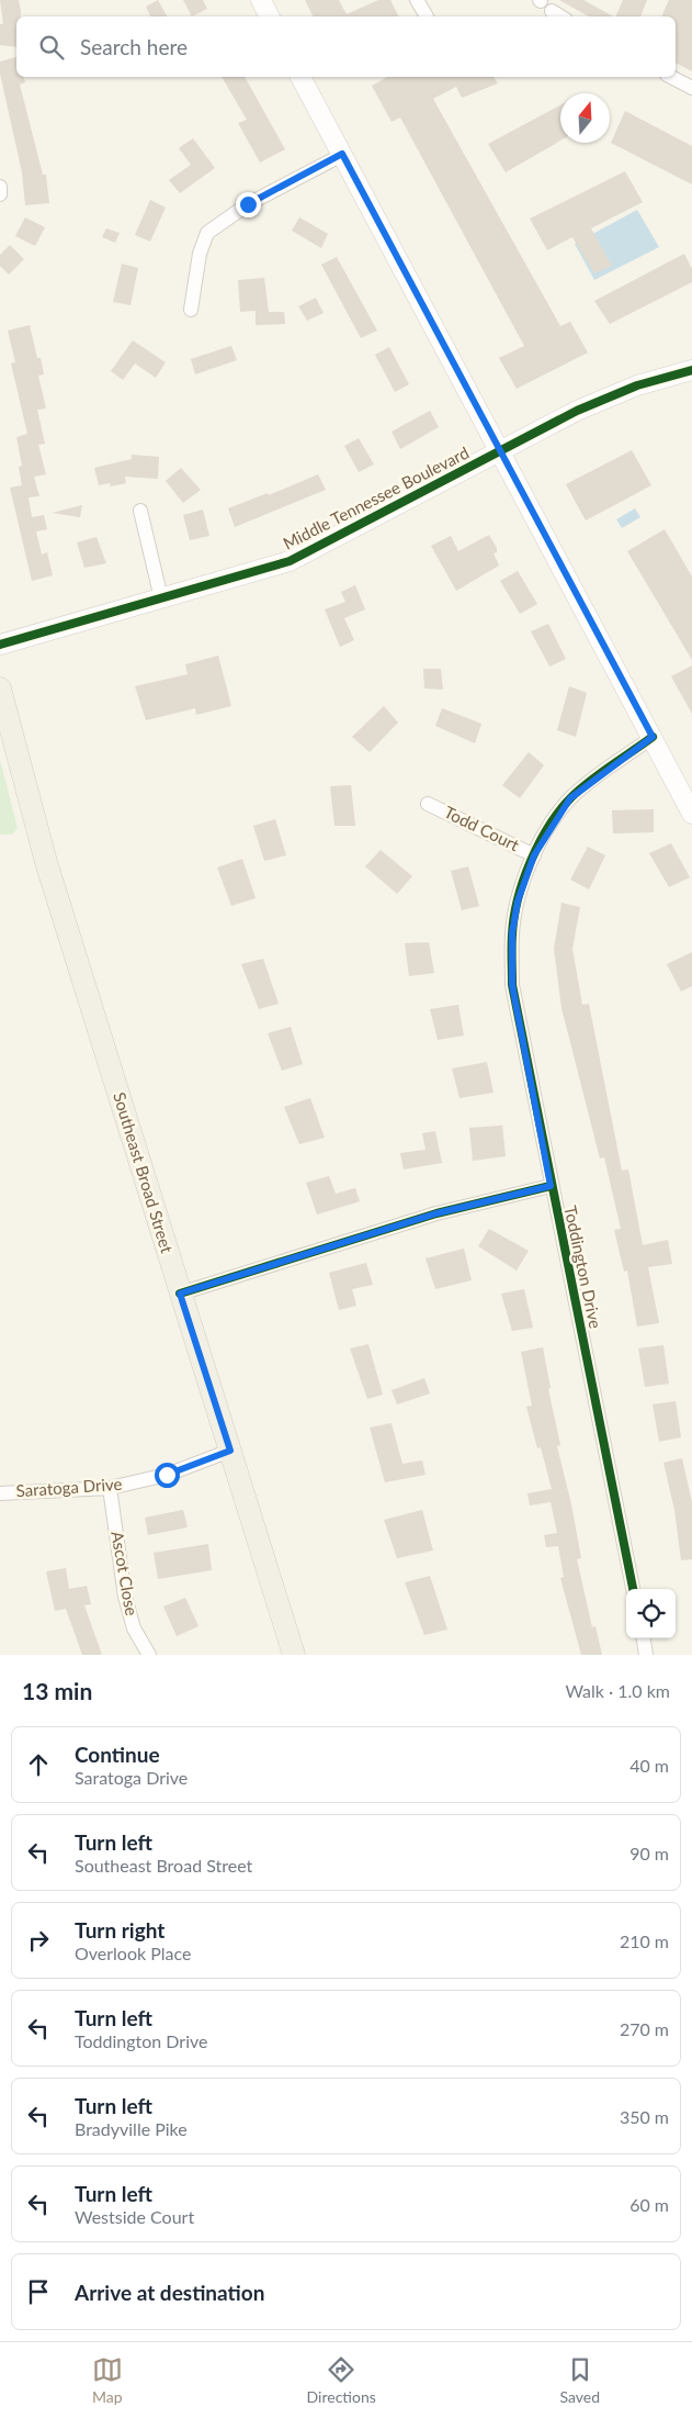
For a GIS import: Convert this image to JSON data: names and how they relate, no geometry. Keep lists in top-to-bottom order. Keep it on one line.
{"streets":{"main road":["Middle Tennessee Boulevard","Southeast Broad Street"],"street":["Todd Court","Toddington Drive","Saratoga Drive","Ascot Close"]},"crossings":[["Todd Court","Toddington Drive"],["Southeast Broad Street","Saratoga Drive"],["Saratoga Drive","Ascot Close"]],"north":"top","page":{"search":"Search here","heading":["13 min","Walk · 1.0 km"],"list":[["Continue","Saratoga Drive","40 m"],["Turn left","Southeast Broad Street","90 m"],["Turn right","Overlook Place","210 m"],["Turn left","Toddington Drive","270 m"],["Turn left","Bradyville Pike","350 m"],["Turn left","Westside Court","60 m"],"Arrive at destination"],"nav":["Map","Directions","Saved"]}}
